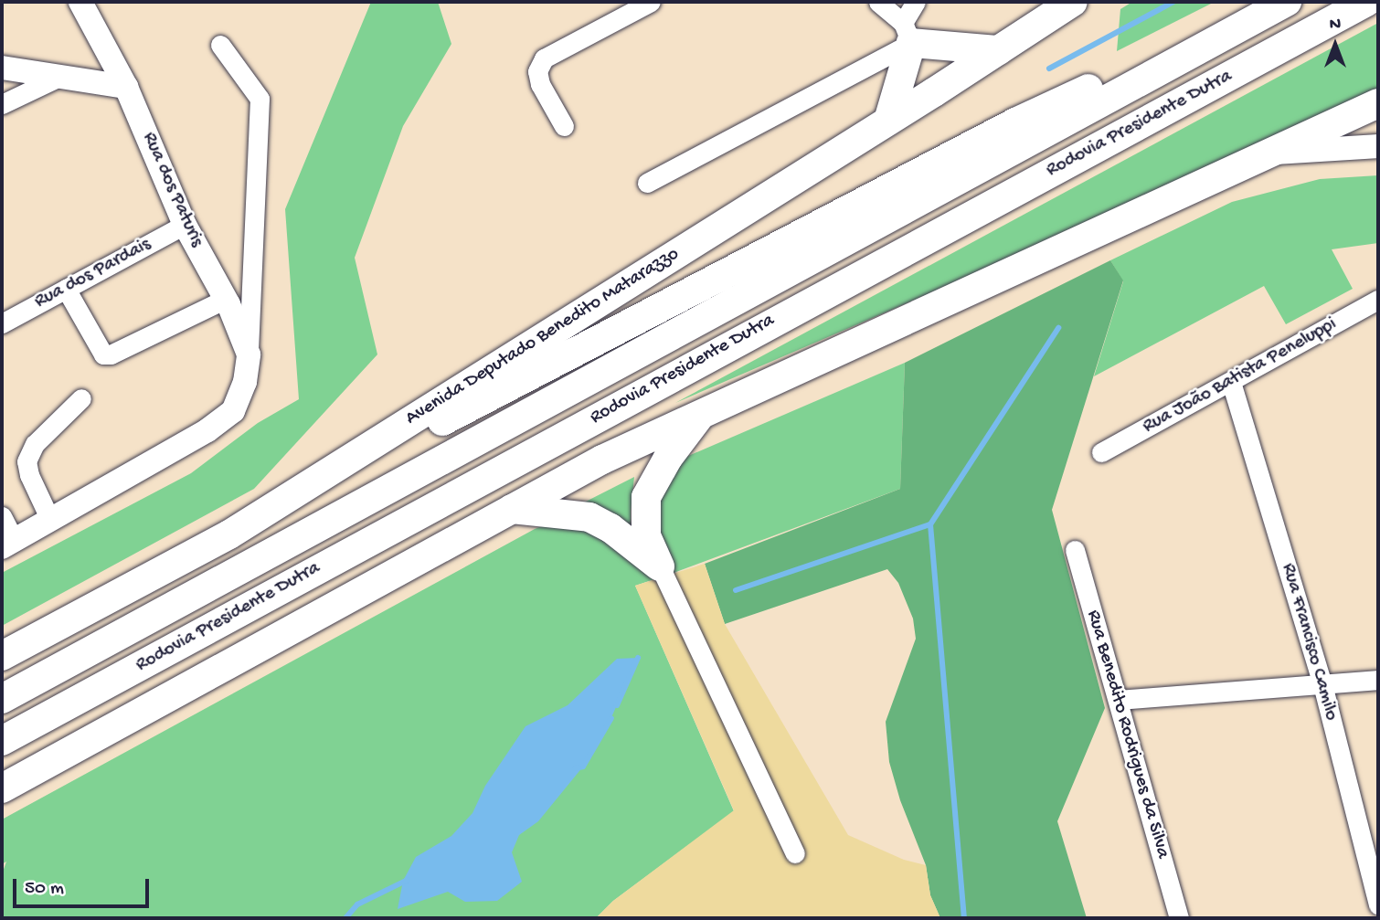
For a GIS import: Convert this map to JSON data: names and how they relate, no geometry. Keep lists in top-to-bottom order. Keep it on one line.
{"streets":{"highway":["Rodovia Presidente Dutra","Avenida Deputado Benedito Matarazzo"],"main road":["Rua dos Paturis"],"street":["Rua dos Pardais","Rua João Batista Peneluppi","Rua Francisco Camilo","Rua Benedito Rodrigues da Silva"]},"crossings":[["Rua dos Paturis","Rua dos Pardais"],["Rua João Batista Peneluppi","Rua Francisco Camilo"]],"scale_bar":"50 m","north":"top"}
